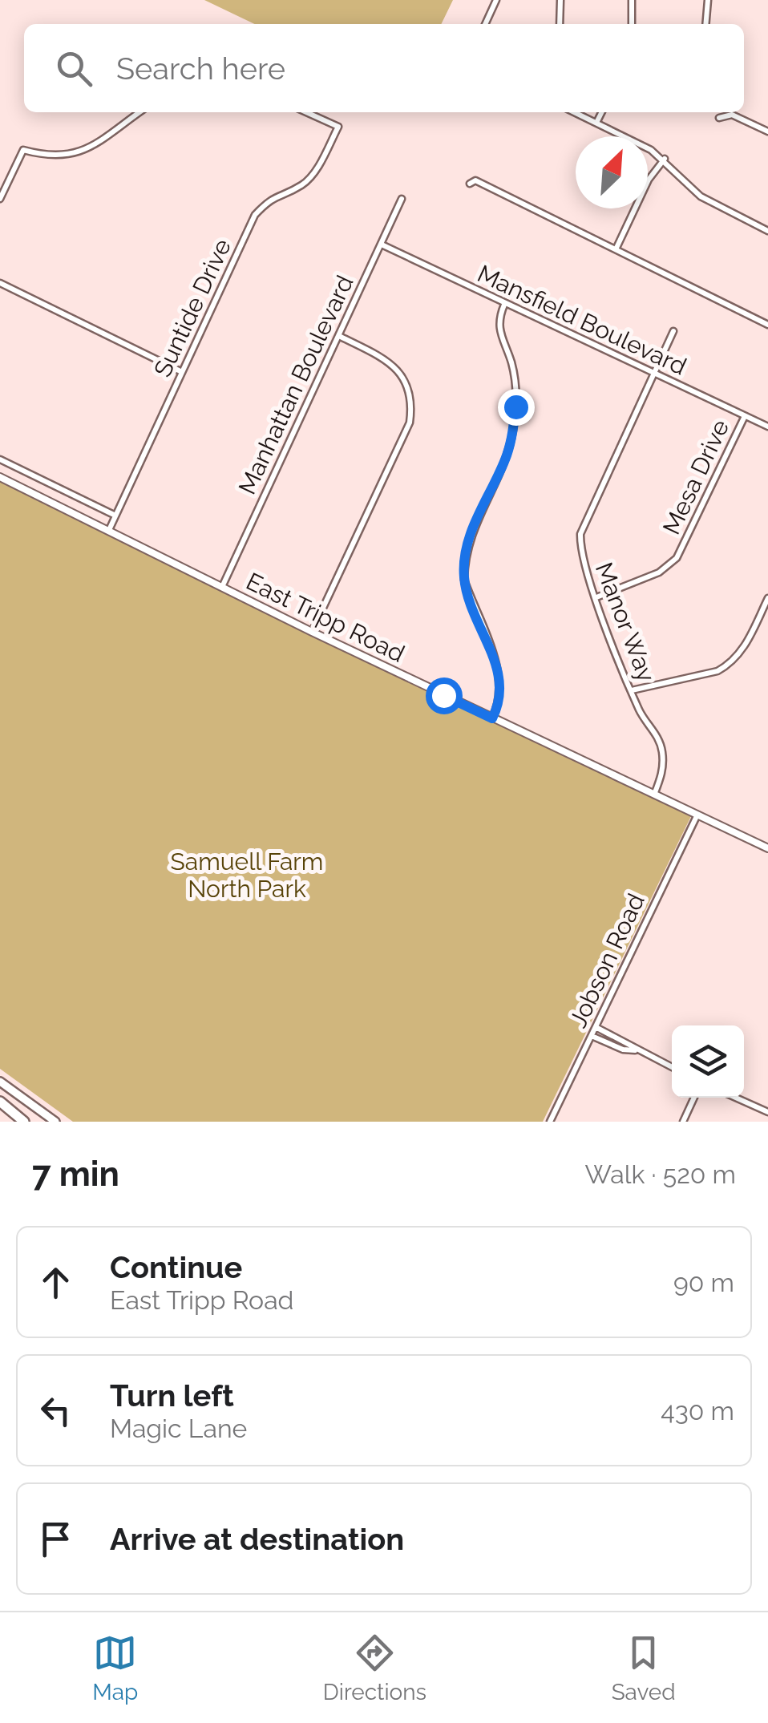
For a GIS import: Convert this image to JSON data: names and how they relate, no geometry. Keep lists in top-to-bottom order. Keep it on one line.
{"streets":{"street":["Suntide Drive","Mansfield Boulevard","Manhattan Boulevard","Mesa Drive","East Tripp Road","Manor Way","Jobson Road"]},"crossings":[["Suntide Drive","East Tripp Road"],["Mansfield Boulevard","Manhattan Boulevard"],["Mansfield Boulevard","Mesa Drive"],["Mansfield Boulevard","Manor Way"],["Manhattan Boulevard","East Tripp Road"],["Mesa Drive","Manor Way"],["East Tripp Road","Manor Way"],["East Tripp Road","Jobson Road"]],"parks":["Samuell Farm North Park"],"north":"top right","page":{"search":"Search here","heading":["7 min","Walk · 520 m"],"list":[["Continue","East Tripp Road","90 m"],["Turn left","Magic Lane","430 m"],"Arrive at destination"],"nav":["Map","Directions","Saved"]}}
